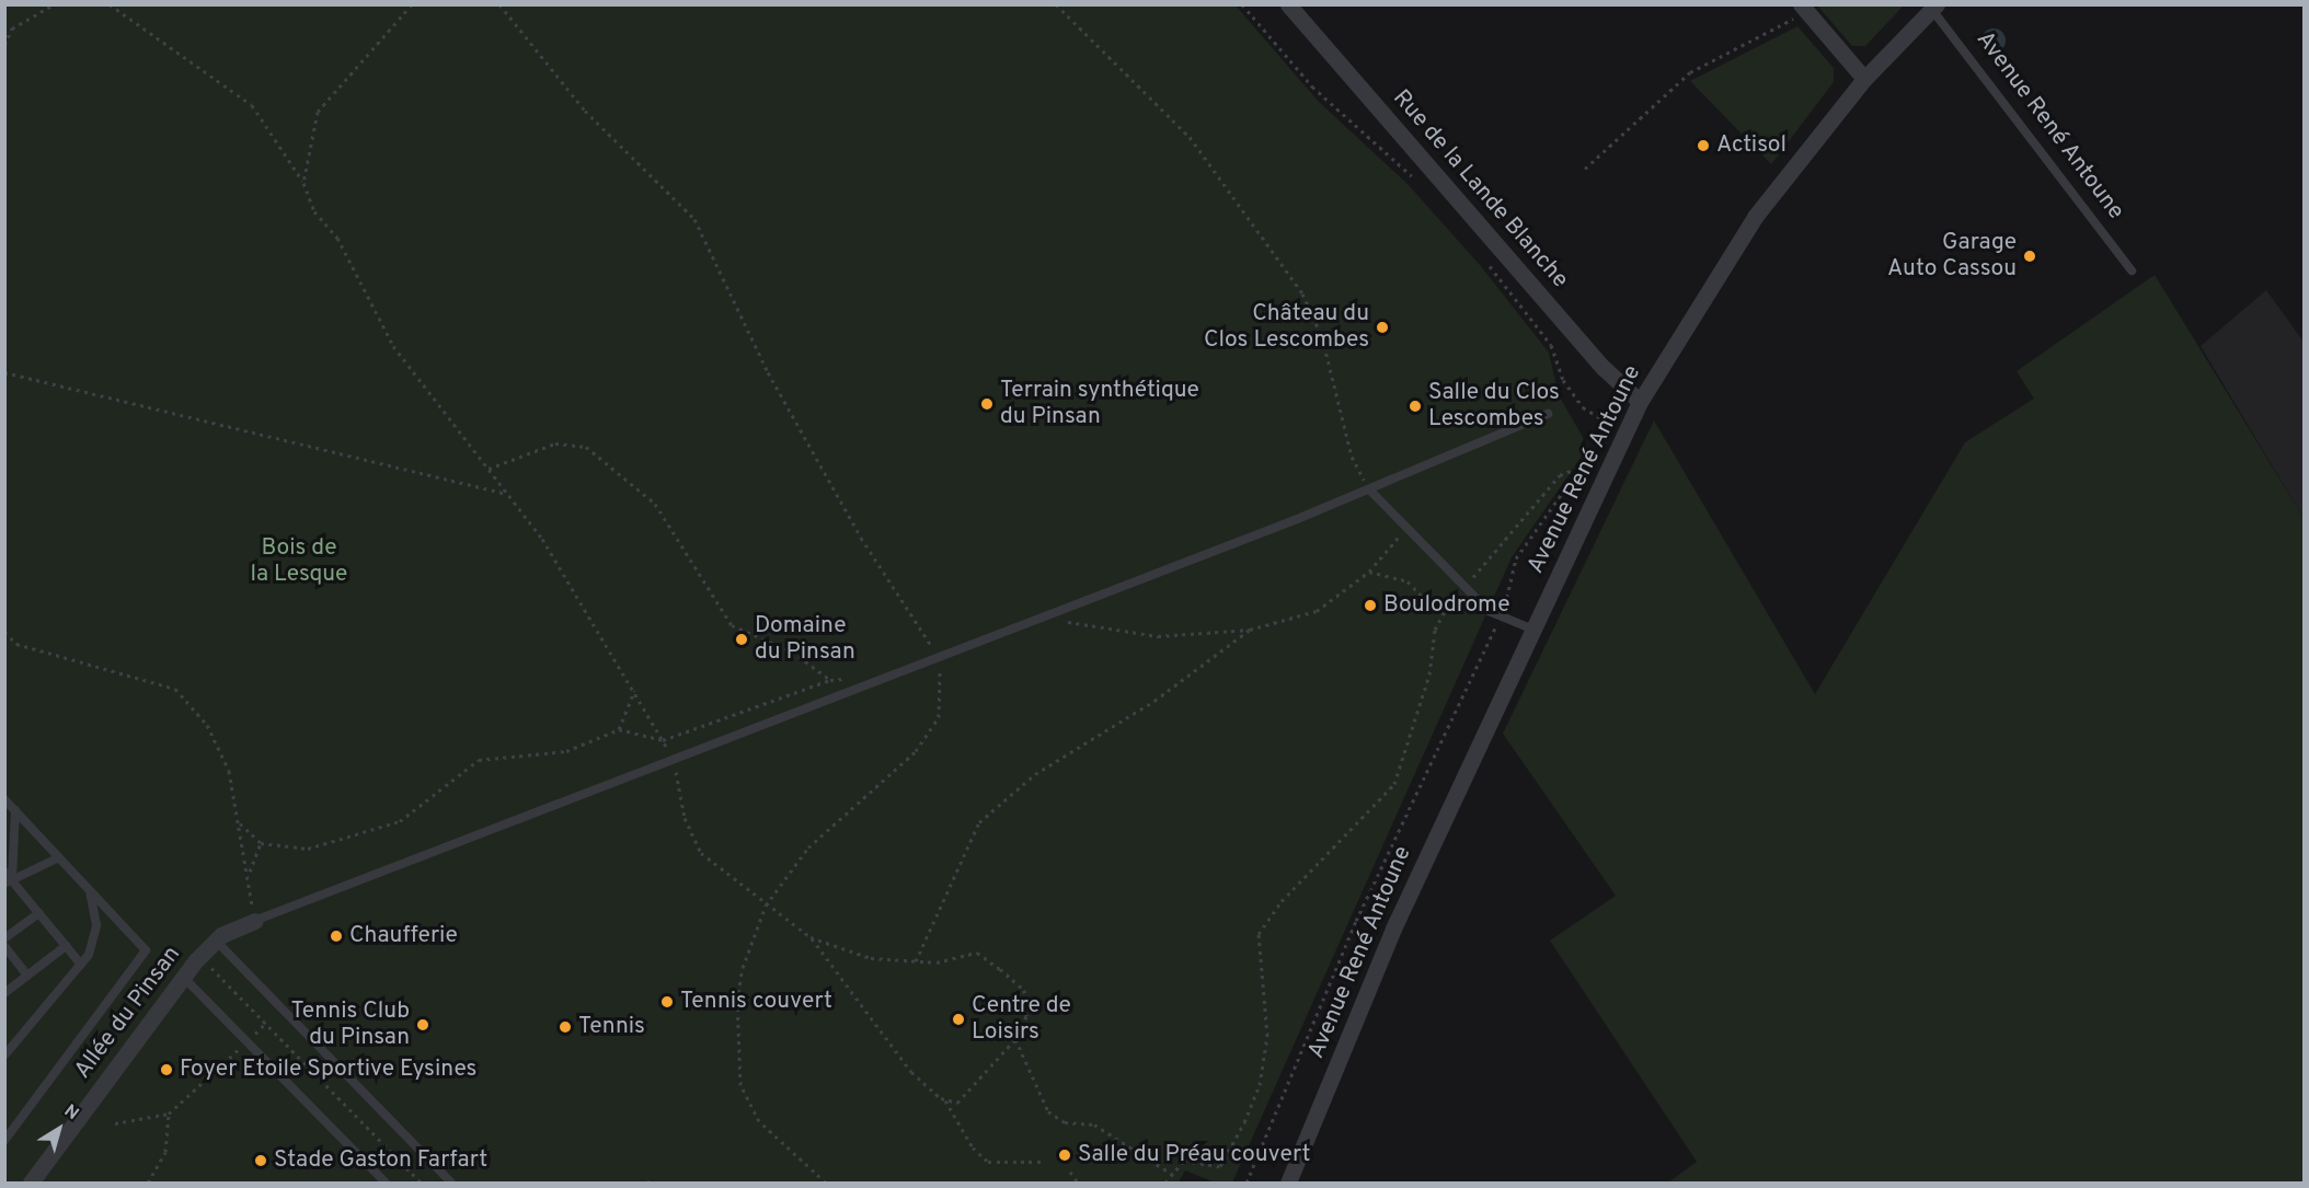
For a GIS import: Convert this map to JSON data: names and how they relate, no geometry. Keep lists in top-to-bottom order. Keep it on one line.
{"streets":{"street":["Avenue René Antoune","Rue de la Lande Blanche","Allée du Pinsan"]},"crossings":[["Avenue René Antoune","Rue de la Lande Blanche"]],"parks":["Bois de la Lesque"],"places":["Actisol","Garage Auto Cassou","Château du Clos Lescombes","Terrain synthétique du Pinsan","Salle du Clos Lescombes","Boulodrome","Domaine du Pinsan","Chaufferie","Tennis couvert","Centre de Loisirs","Tennis Club du Pinsan","Tennis","Foyer Etoile Sportive Eysines","Salle du Préau couvert","Stade Gaston Farfart"],"north":"top right"}
